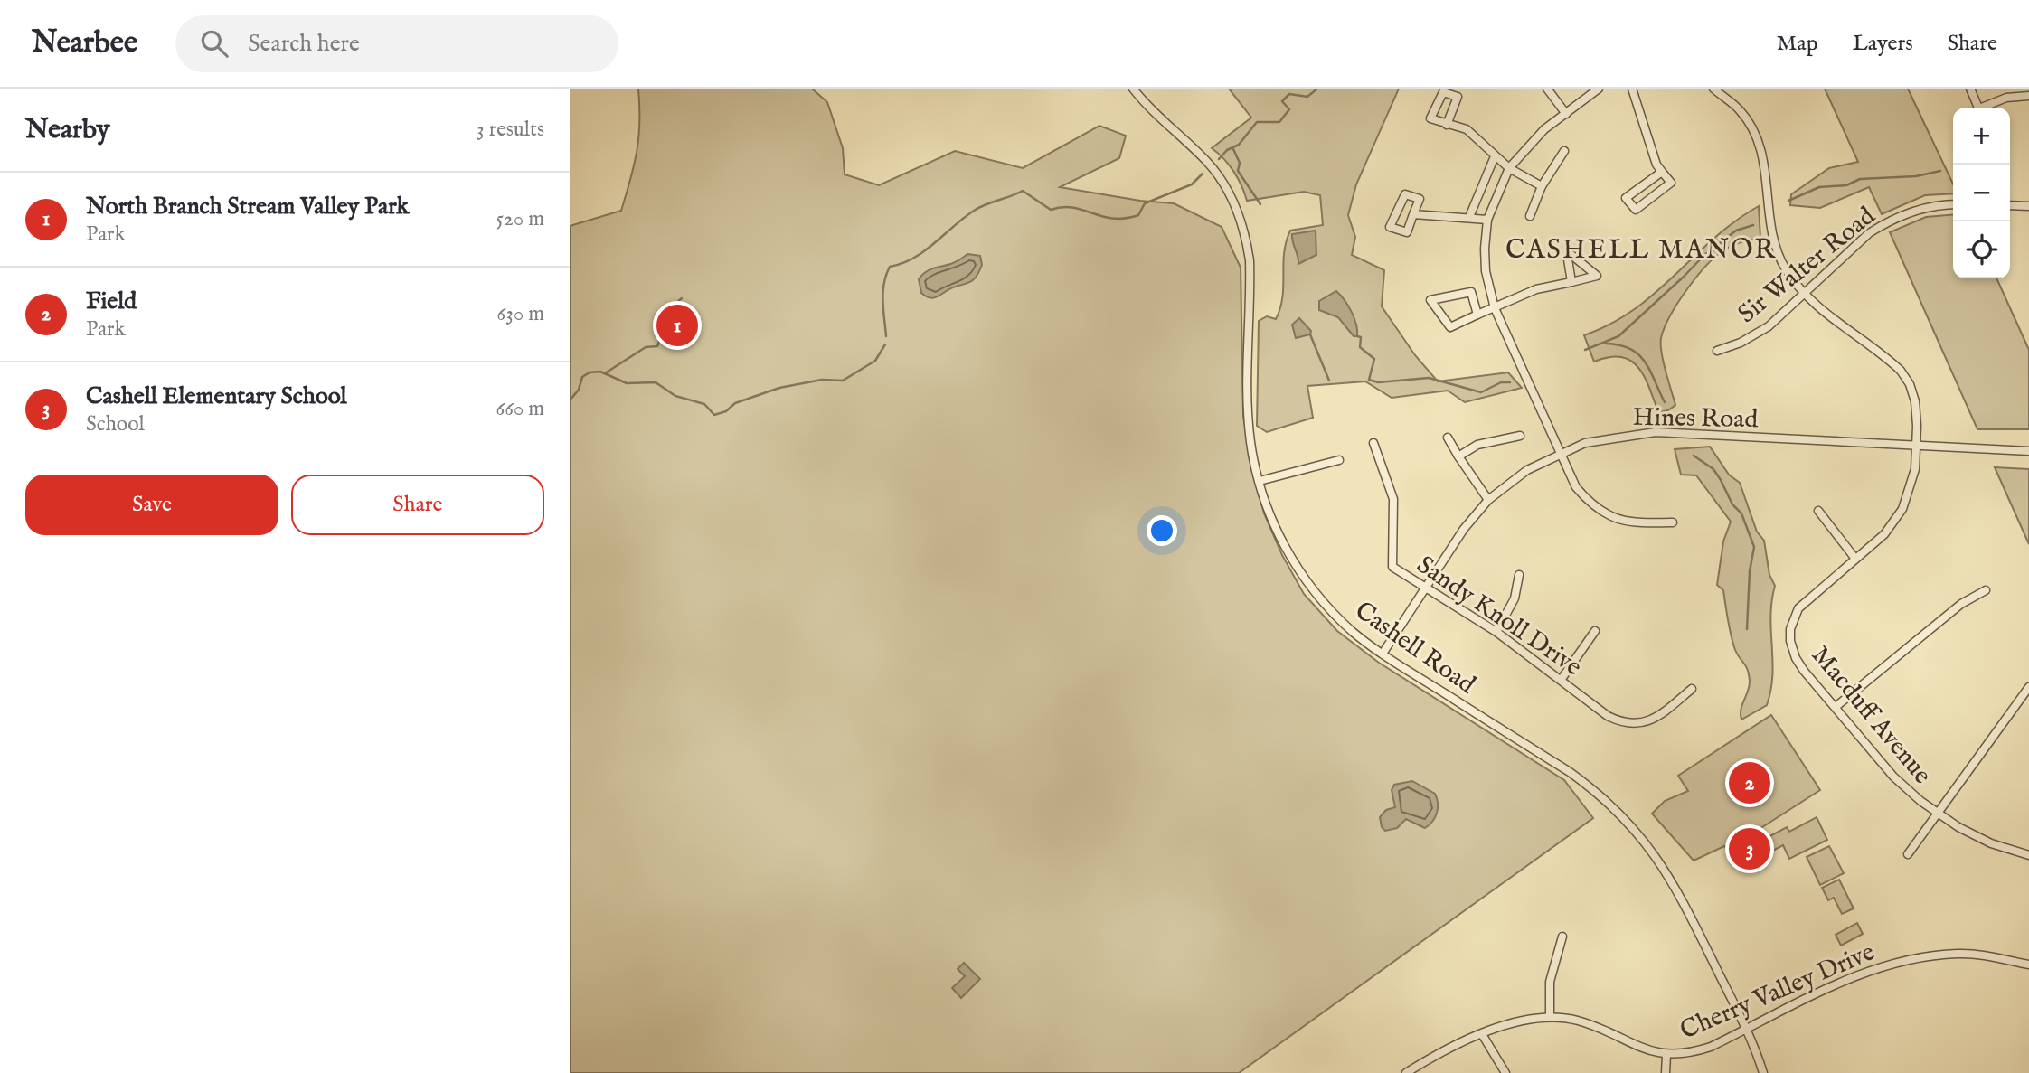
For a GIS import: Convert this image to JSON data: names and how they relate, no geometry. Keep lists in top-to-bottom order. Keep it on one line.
{"streets":{"street":["Sir Walter Road","Hines Road","Sandy Knoll Drive","Cashell Road","Macduff Avenue","Cherry Valley Drive"]},"crossings":[["Sir Walter Road","Macduff Avenue"],["Hines Road","Sandy Knoll Drive"],["Hines Road","Cashell Road"],["Hines Road","Macduff Avenue"],["Cashell Road","Cherry Valley Drive"]],"districts":["CASHELL MANOR"],"page":{"header":"Nearbee","search":"Search here","nav":["Map","Layers","Share"],"heading":["Nearby","3 results"],"map_buttons":["+","−"],"list":[{"mark":"1","name":"North Branch Stream Valley Park","note":"Park","value":"520 m"},{"mark":"2","name":"Field","note":"Park","value":"630 m"},{"mark":"3","name":"Cashell Elementary School","note":"School","value":"660 m"}],"pins":["1","2","3"],"buttons":["Save","Share"]}}
